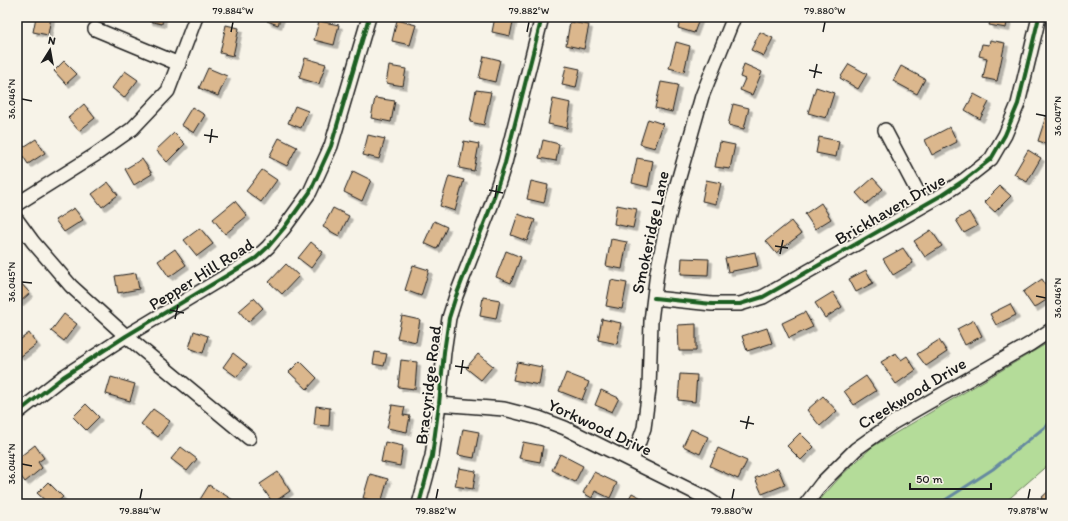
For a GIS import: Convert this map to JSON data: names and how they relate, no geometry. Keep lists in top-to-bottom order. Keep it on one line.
{"streets":{"street":["Brickhaven Drive","Smokeridge Lane","Pepper Hill Road","Bracyridge Road","Creekwood Drive","Yorkwood Drive"]},"crossings":[["Brickhaven Drive","Smokeridge Lane"],["Smokeridge Lane","Yorkwood Drive"],["Bracyridge Road","Yorkwood Drive"]],"scale_bar":"50 m","north":"top","coordinates":["79.884°W","79.882°W","79.880°W","36.046°N","36.047°N","36.045°N","36.044°N","79.878°W"]}
